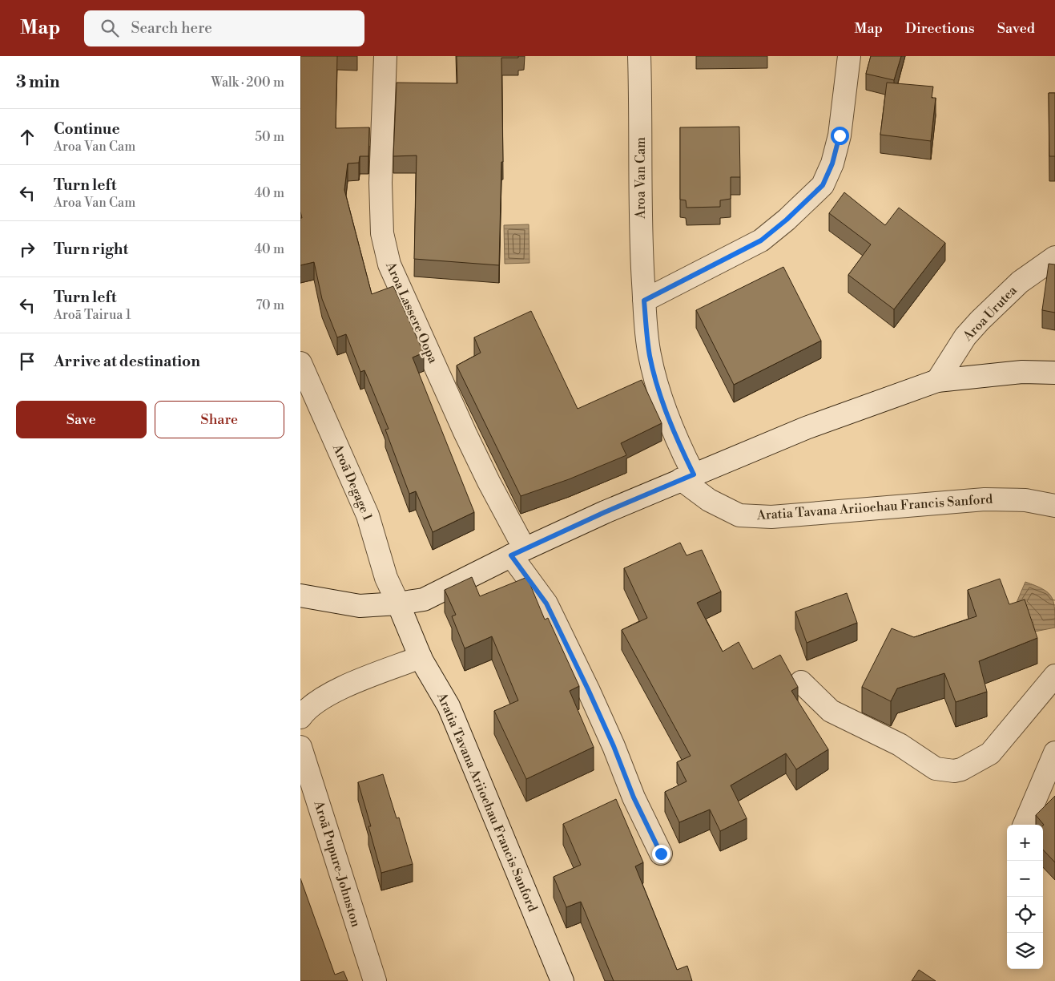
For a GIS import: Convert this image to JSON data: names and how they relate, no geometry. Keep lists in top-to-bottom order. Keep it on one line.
{"streets":{"street":["Aroa Van Cam","Aroa Lassere Oopa","Aroa Urutea","Aroā Degage 1","Aratia Tavana Ariioehau Francis Sanford","Aroā Pupure-Johnston"]},"crossings":[["Aroa Van Cam","Aratia Tavana Ariioehau Francis Sanford"],["Aroā Degage 1","Aratia Tavana Ariioehau Francis Sanford"]],"page":{"header":"Map","search":"Search here","nav":["Map","Directions","Saved"],"heading":["3 min","Walk · 200 m"],"list":[["Continue","Aroa Van Cam","50 m"],["Turn left","Aroa Van Cam","40 m"],["Turn right","40 m"],["Turn left","Aroā Tairua 1","70 m"],"Arrive at destination"],"buttons":["Save","Share"],"map_buttons":["+","−"]}}
